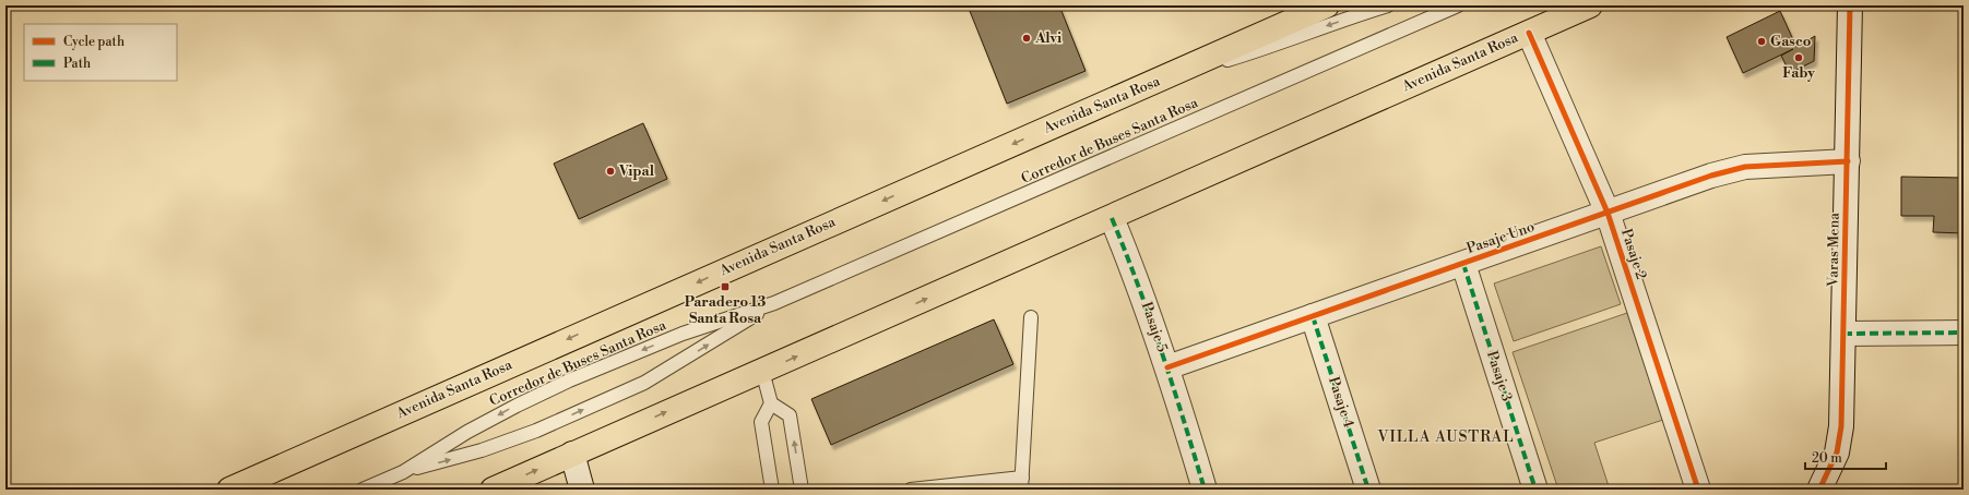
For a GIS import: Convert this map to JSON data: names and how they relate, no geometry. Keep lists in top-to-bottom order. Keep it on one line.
{"streets":{"main road":["Avenida Santa Rosa"],"street":["Pasaje Uno","Varas Mena","Pasaje 2","Pasaje 5","Pasaje 3","Pasaje 4"],"lane":["Corredor de Buses Santa Rosa"]},"crossings":[["Avenida Santa Rosa","Pasaje 2"],["Avenida Santa Rosa","Pasaje 5"],["Pasaje Uno","Varas Mena"],["Pasaje Uno","Pasaje 2"],["Pasaje Uno","Pasaje 5"],["Pasaje Uno","Pasaje 3"],["Pasaje Uno","Pasaje 4"]],"districts":["VILLA AUSTRAL"],"places":{"other":["Alvi","Gasco","Faby","Vipal"],"transit":["Paradero 13 Santa Rosa"]},"legend":["Cycle path","Path"],"scale_bar":"20 m"}
